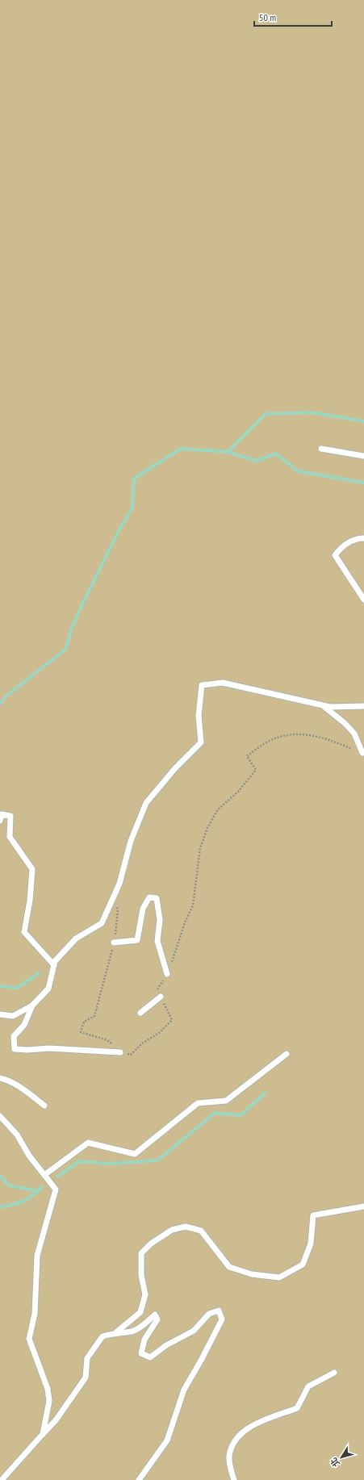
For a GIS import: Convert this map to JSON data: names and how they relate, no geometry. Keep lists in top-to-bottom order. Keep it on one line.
{"scale_bar":"50 m","north":"bottom left"}
